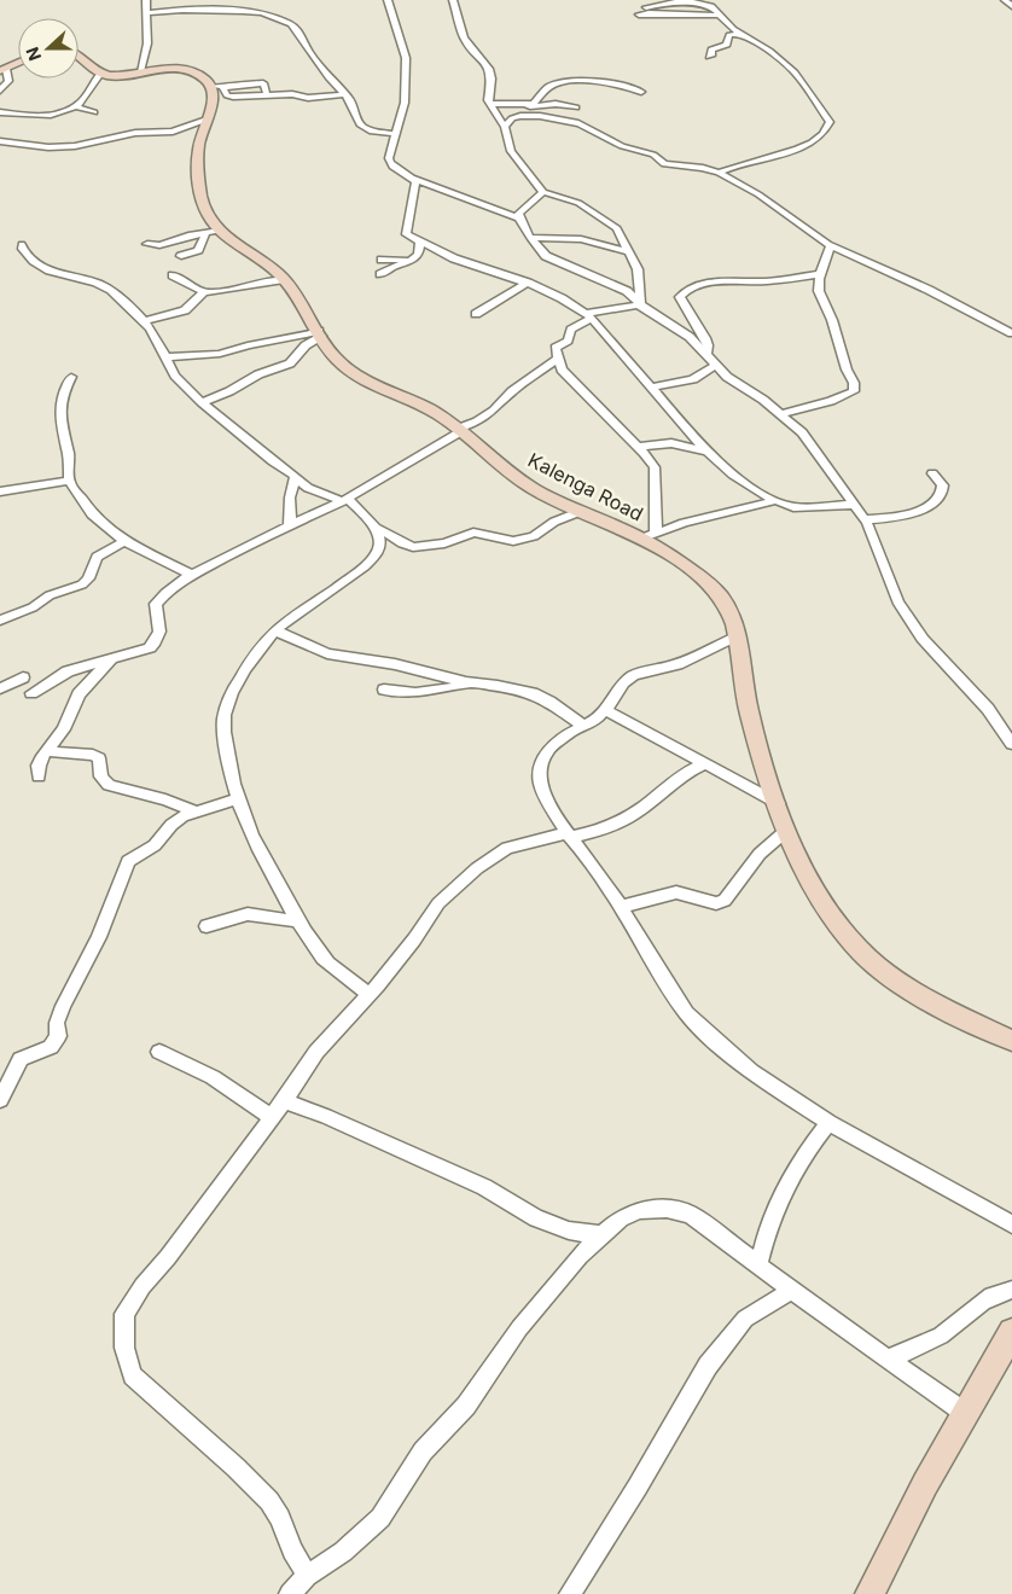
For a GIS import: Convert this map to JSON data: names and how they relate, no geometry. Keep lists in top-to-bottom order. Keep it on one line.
{"streets":{"main road":["Kalenga Road"]},"north":"left"}
